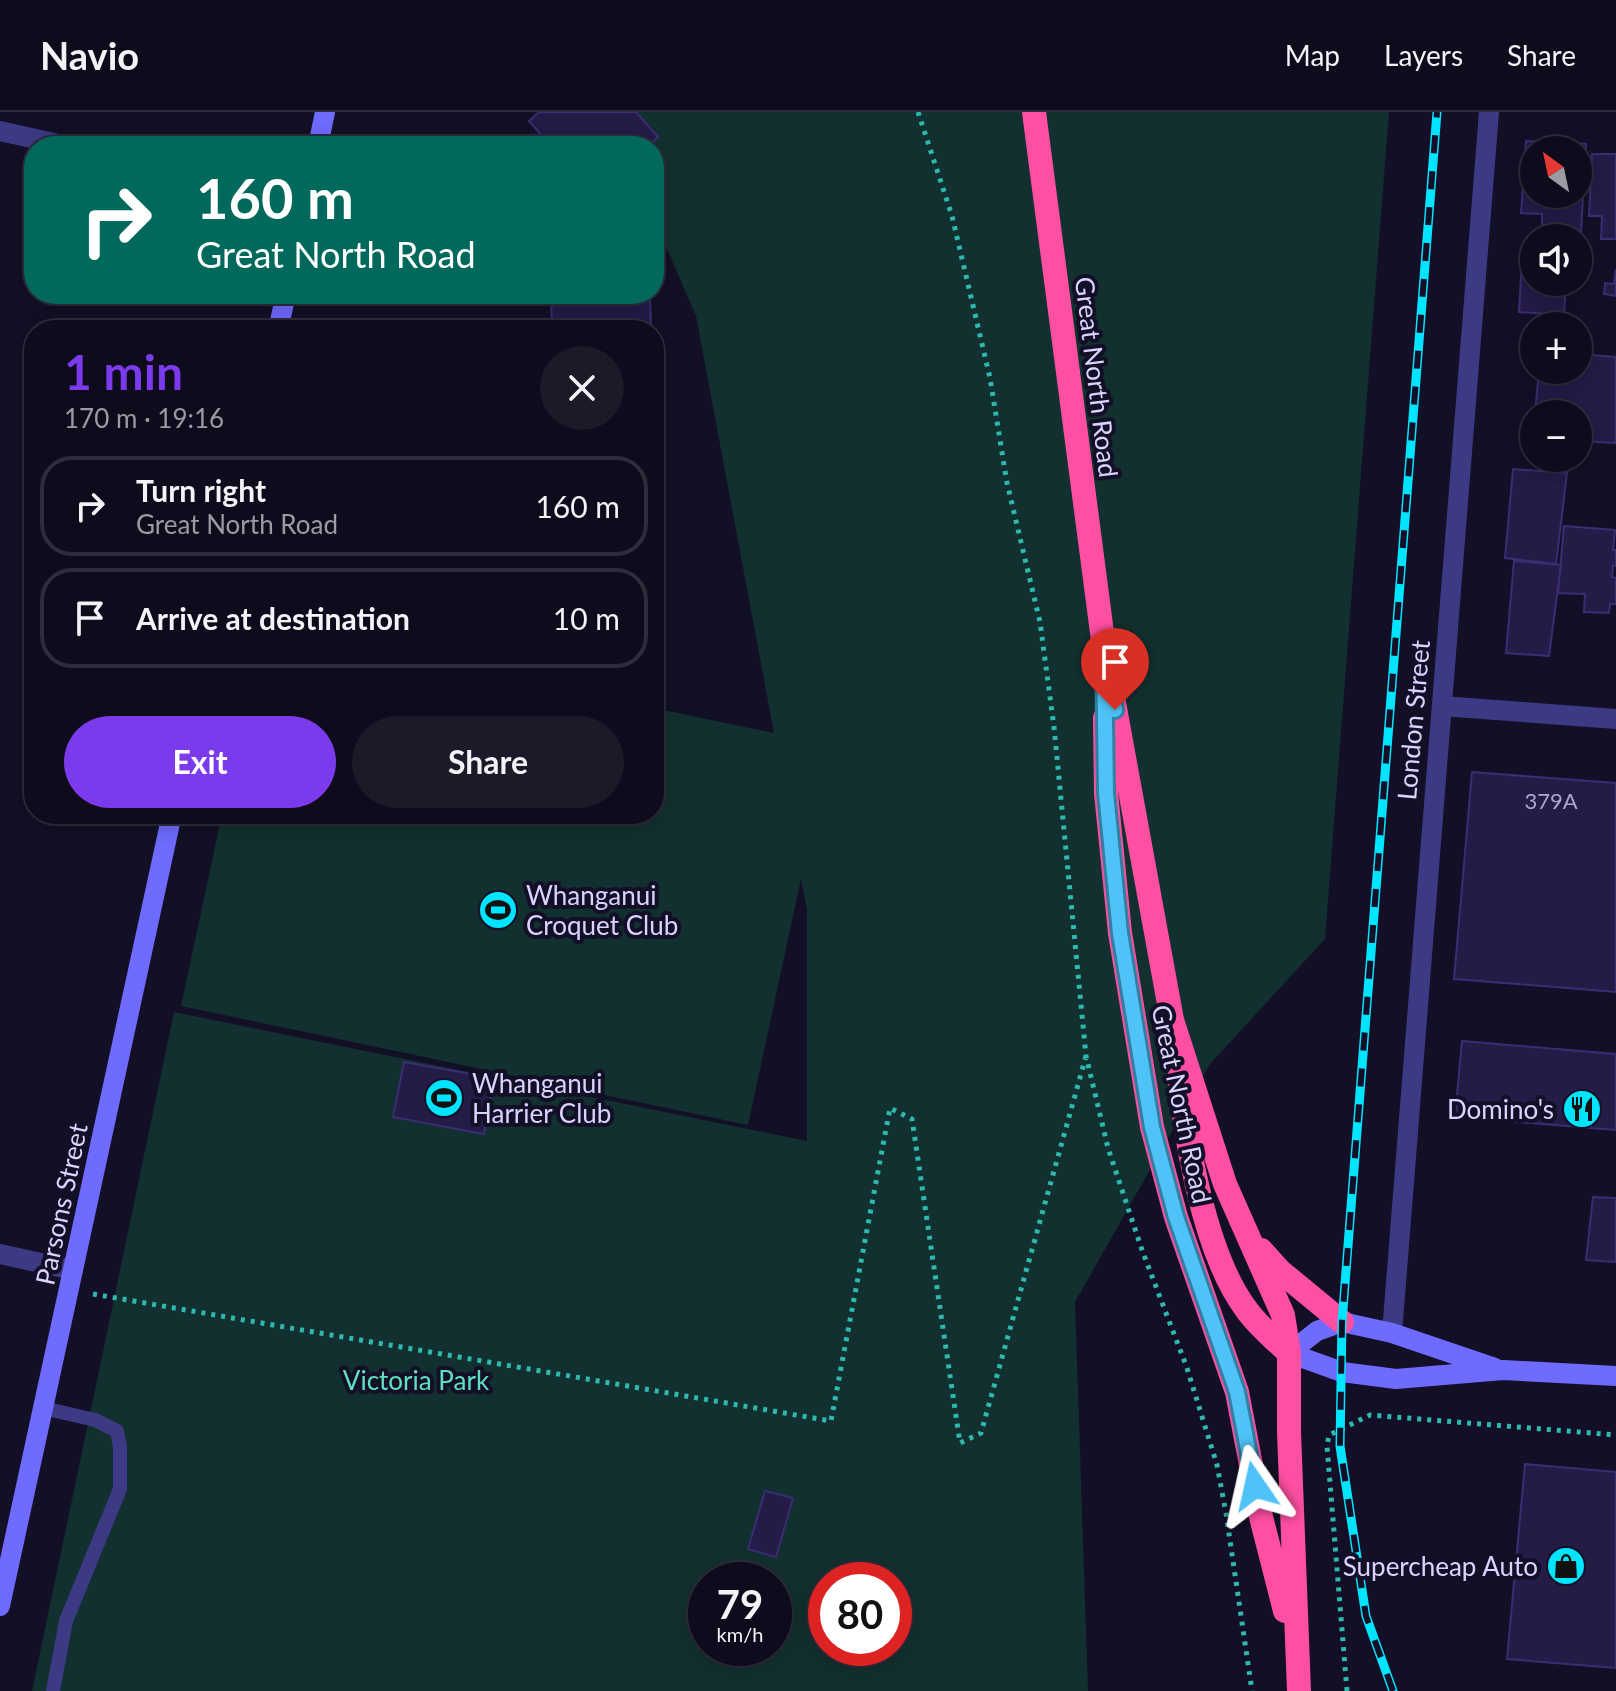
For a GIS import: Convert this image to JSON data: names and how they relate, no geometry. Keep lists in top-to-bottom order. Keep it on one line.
{"streets":{"highway":["Great North Road"],"street":["London Street","Parsons Street"]},"parks":["Victoria Park"],"places":{"sports":["Whanganui Croquet Club","Whanganui Harrier Club"],"restaurant":["Domino's"],"shop":["Supercheap Auto"]},"house_numbers":["379A"],"north":"top left","page":{"header":"Navio","nav":["Map","Layers","Share"],"map_buttons":["+","−"],"turn":["160 m","Great North Road"],"heading":["1 min","170 m · 19:16"],"list":[{"name":"Turn right","note":"Great North Road","value":"160 m"},{"name":"Arrive at destination","value":"10 m"}],"buttons":["Exit","Share"],"speed":"79 km/h","limit":"80"}}
